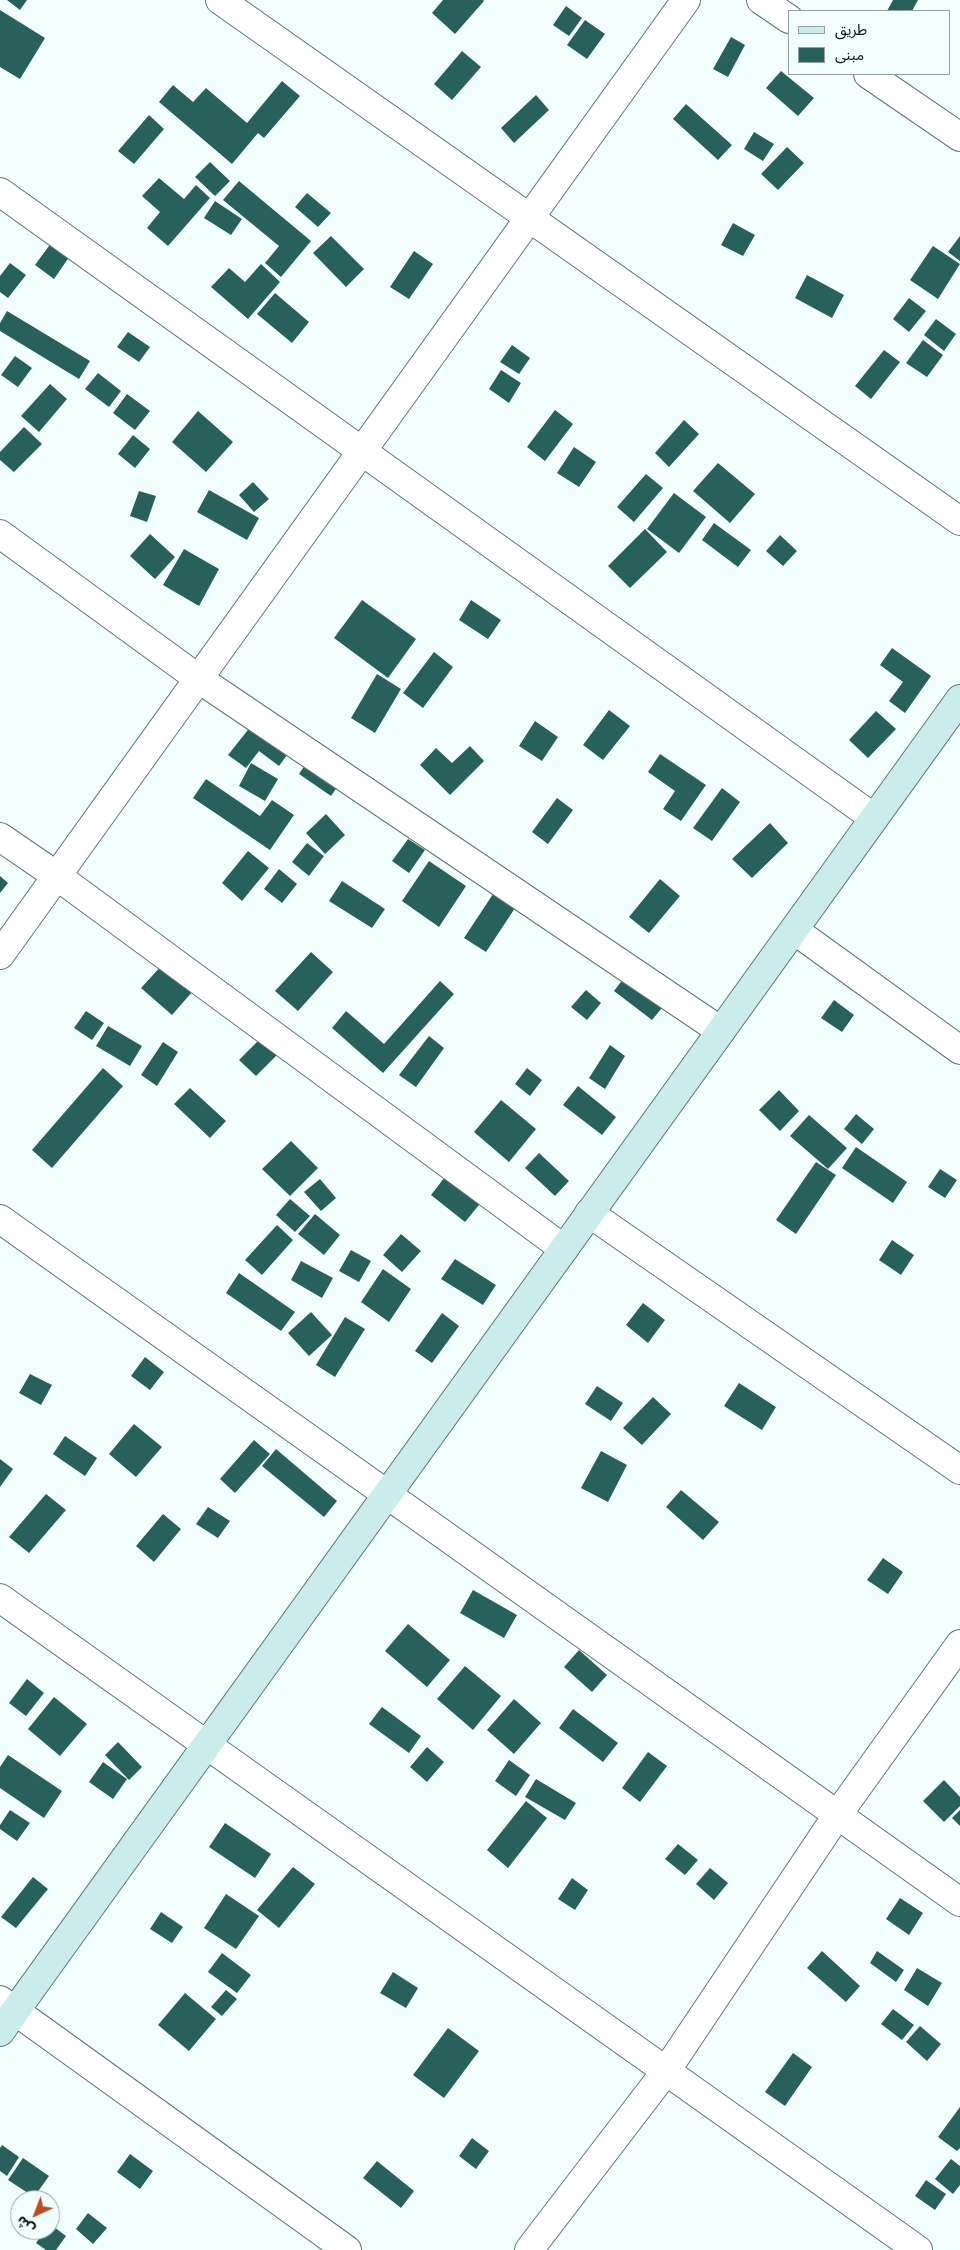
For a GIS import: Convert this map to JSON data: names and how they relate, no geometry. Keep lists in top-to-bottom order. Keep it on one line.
{"legend":["طريق","مبنى"],"north":"bottom left"}
